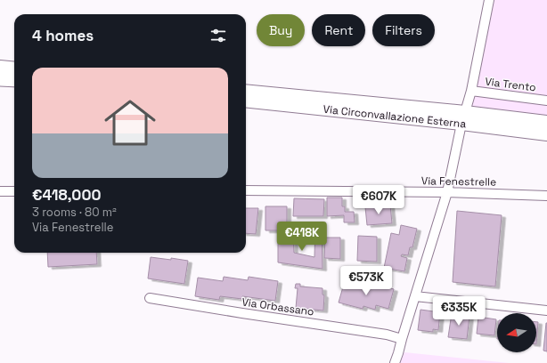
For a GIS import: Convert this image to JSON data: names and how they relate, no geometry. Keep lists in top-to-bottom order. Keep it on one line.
{"streets":{"main road":["Via Circonvallazione Esterna"],"street":["Via Trento","Via Fenestrelle","Via Orbassano"]},"crossings":[["Via Trento","Via Circonvallazione Esterna"]],"north":"left","page":{"chip":["Buy","Rent","Filters"],"heading":"4 homes","list":[{"name":"€418,000","note":"3 rooms · 80 m² · Via Fenestrelle"}],"price":["€607K","€418K","€573K","€335K"]}}
